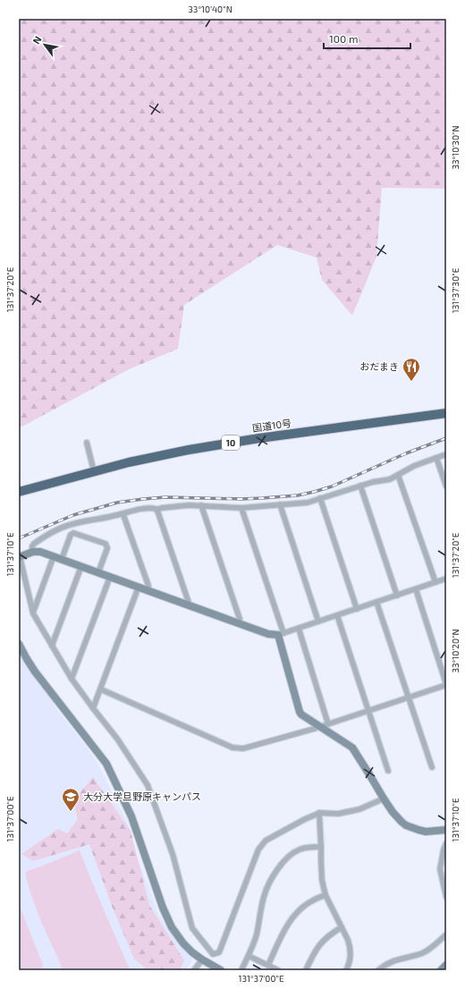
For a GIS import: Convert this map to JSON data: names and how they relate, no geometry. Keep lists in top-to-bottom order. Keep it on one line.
{"streets":{"highway":["国道10号","10"]},"places":{"restaurant":["おだまき"],"school or university":["大分大学旦野原キャンパス"]},"scale_bar":"100 m","north":"top left","coordinates":["33°10'40\"N","33°10'30\"N","131°37'20\"E","131°37'30\"E","131°37'10\"E","33°10'20\"N","131°37'00\"E"]}
